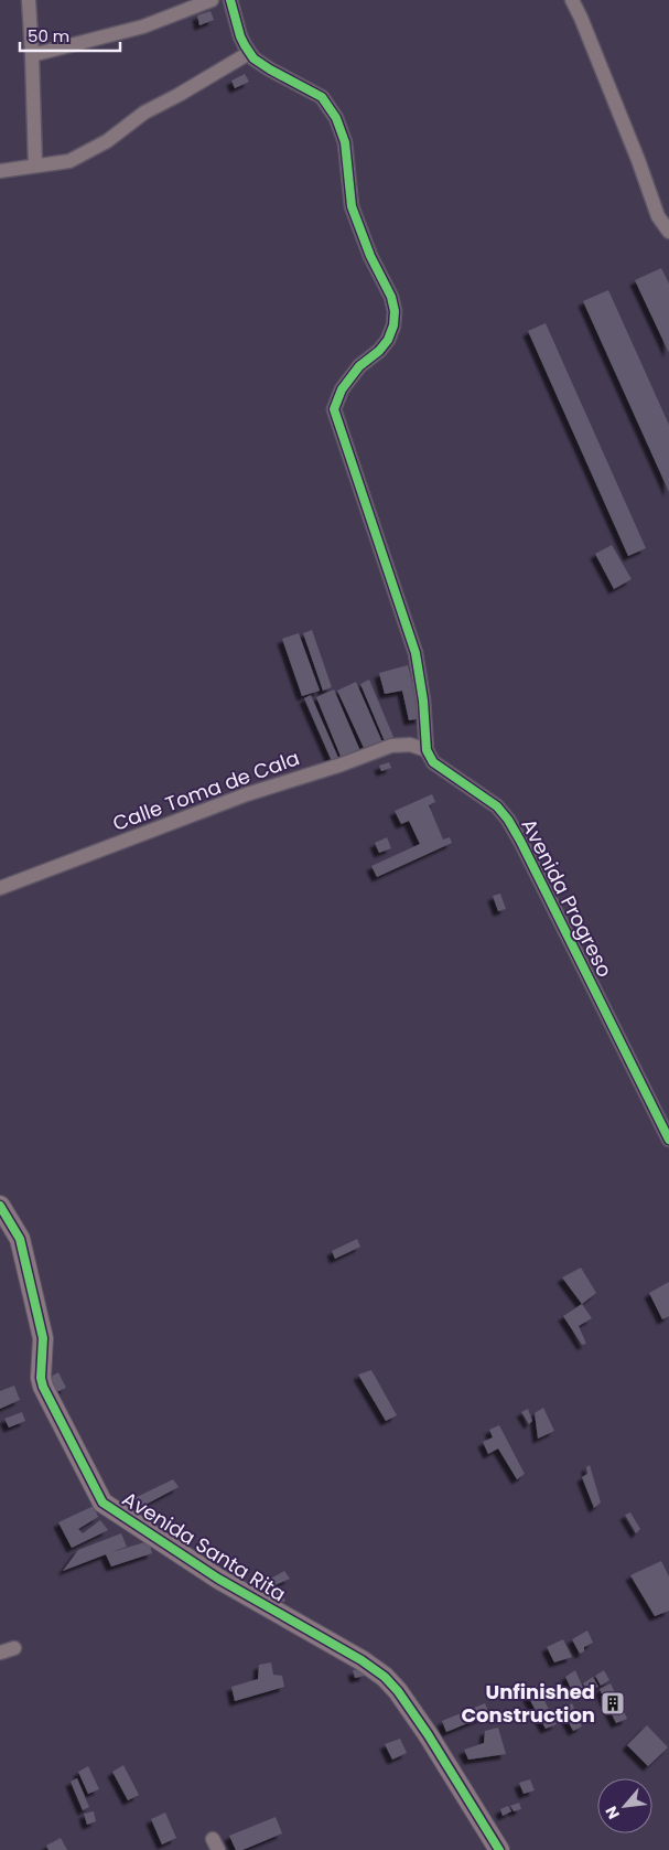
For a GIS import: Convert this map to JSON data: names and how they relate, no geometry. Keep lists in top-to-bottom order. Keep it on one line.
{"streets":{"street":["Calle Toma de Cala","Avenida Progreso","Avenida Santa Rita"]},"crossings":[["Calle Toma de Cala","Avenida Progreso"]],"places":{"building":["Unfinished Construction"]},"scale_bar":"50 m","north":"bottom left"}
